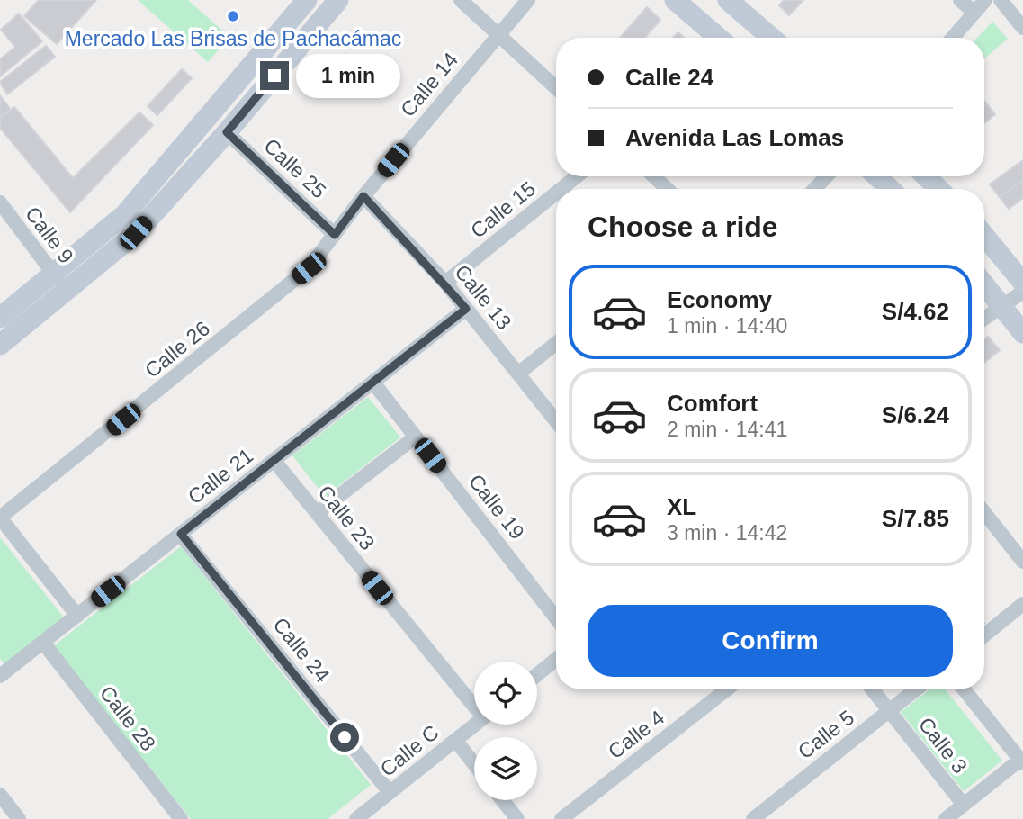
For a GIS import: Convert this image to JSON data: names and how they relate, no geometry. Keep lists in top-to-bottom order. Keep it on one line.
{"streets":{"street":["Calle 14","Calle 25","Calle 15","Calle 9","Calle 13","Calle 26","Calle 21","Calle 19","Calle 23","Calle 24","Calle 28","Calle 4","Calle 5","Calle 3","Calle C"]},"crossings":[["Calle 14","Calle 13"],["Calle 14","Calle 26"],["Calle 25","Calle 26"],["Calle 15","Calle 13"],["Calle 13","Calle 26"],["Calle 13","Calle 21"],["Calle 21","Calle 19"],["Calle 21","Calle 23"],["Calle 21","Calle 24"],["Calle 21","Calle 28"],["Calle 24","Calle C"],["Calle 5","Calle 3"]],"places":["Mercado Las Brisas de Pachacámac"],"page":{"banner":["Calle 24","Avenida Las Lomas"],"bubble":"1 min","heading":"Choose a ride","list":[{"name":"Economy","note":"1 min · 14:40","value":"S/4.62"},{"name":"Comfort","note":"2 min · 14:41","value":"S/6.24"},{"name":"XL","note":"3 min · 14:42","value":"S/7.85"}],"buttons":"Confirm"}}
